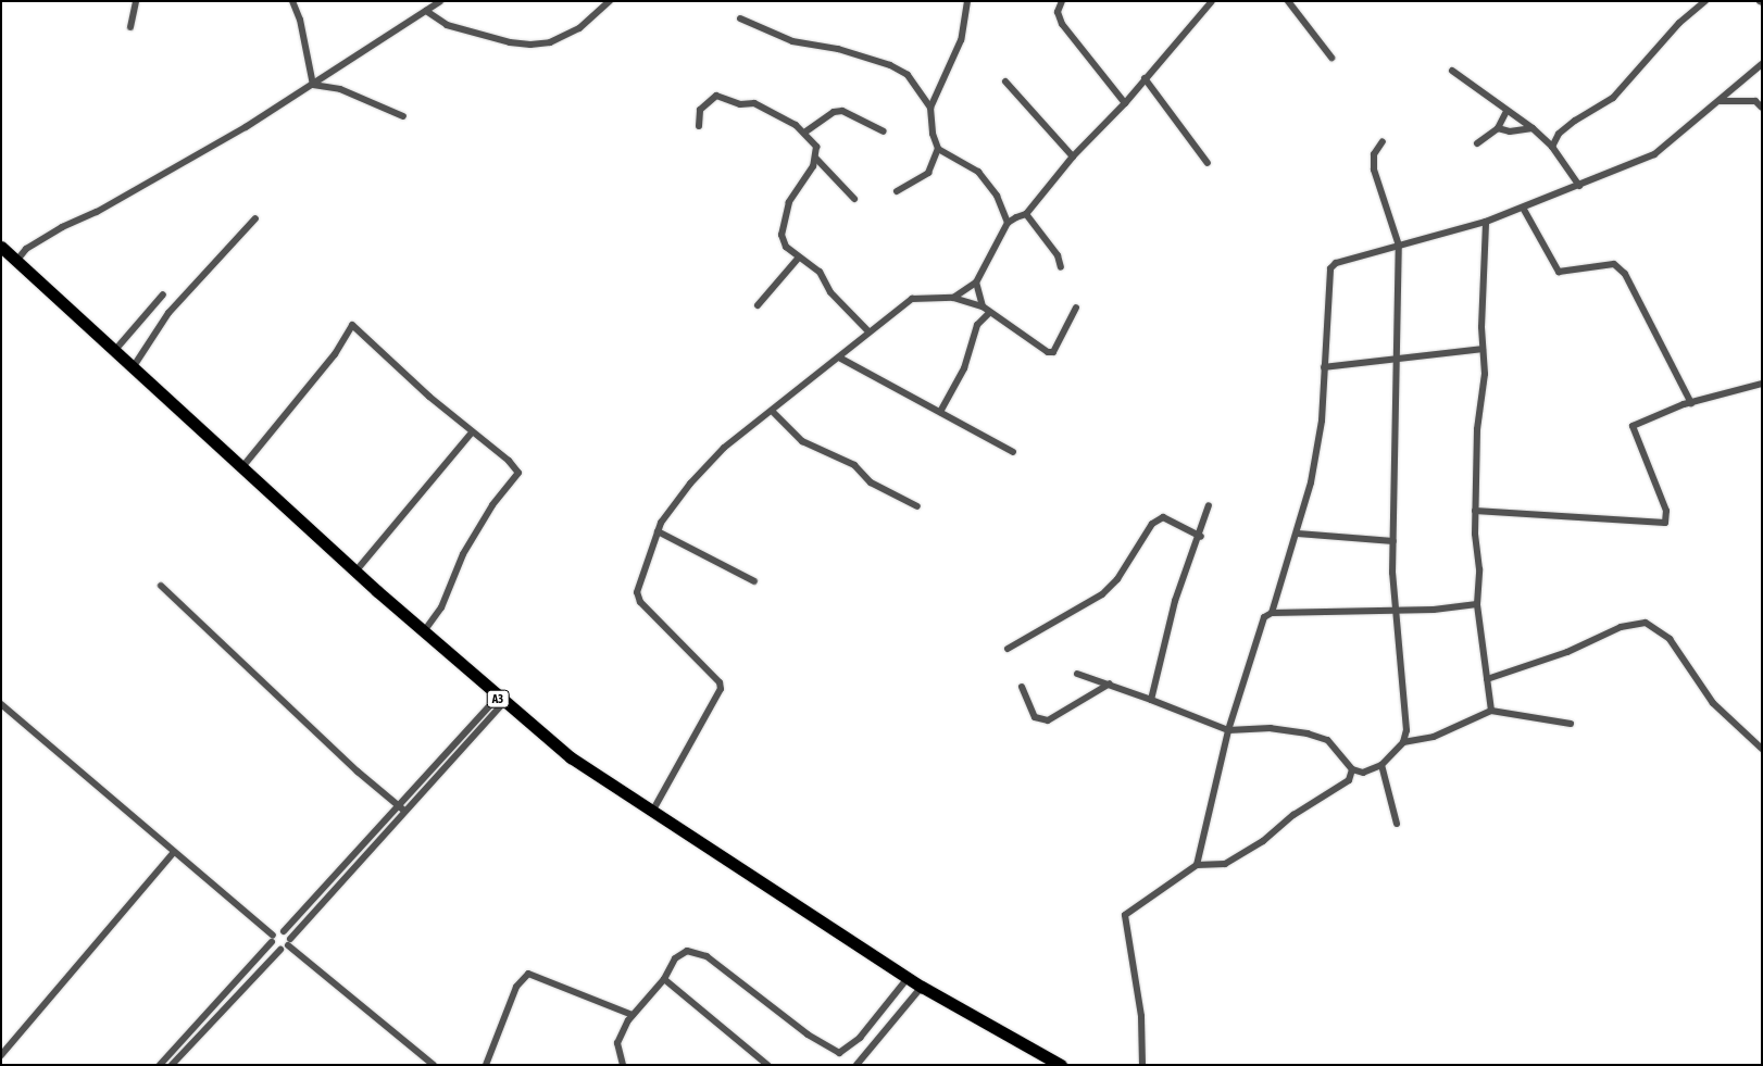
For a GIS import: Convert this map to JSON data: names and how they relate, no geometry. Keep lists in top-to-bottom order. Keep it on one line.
{"streets":{"highway":["A3"]}}
